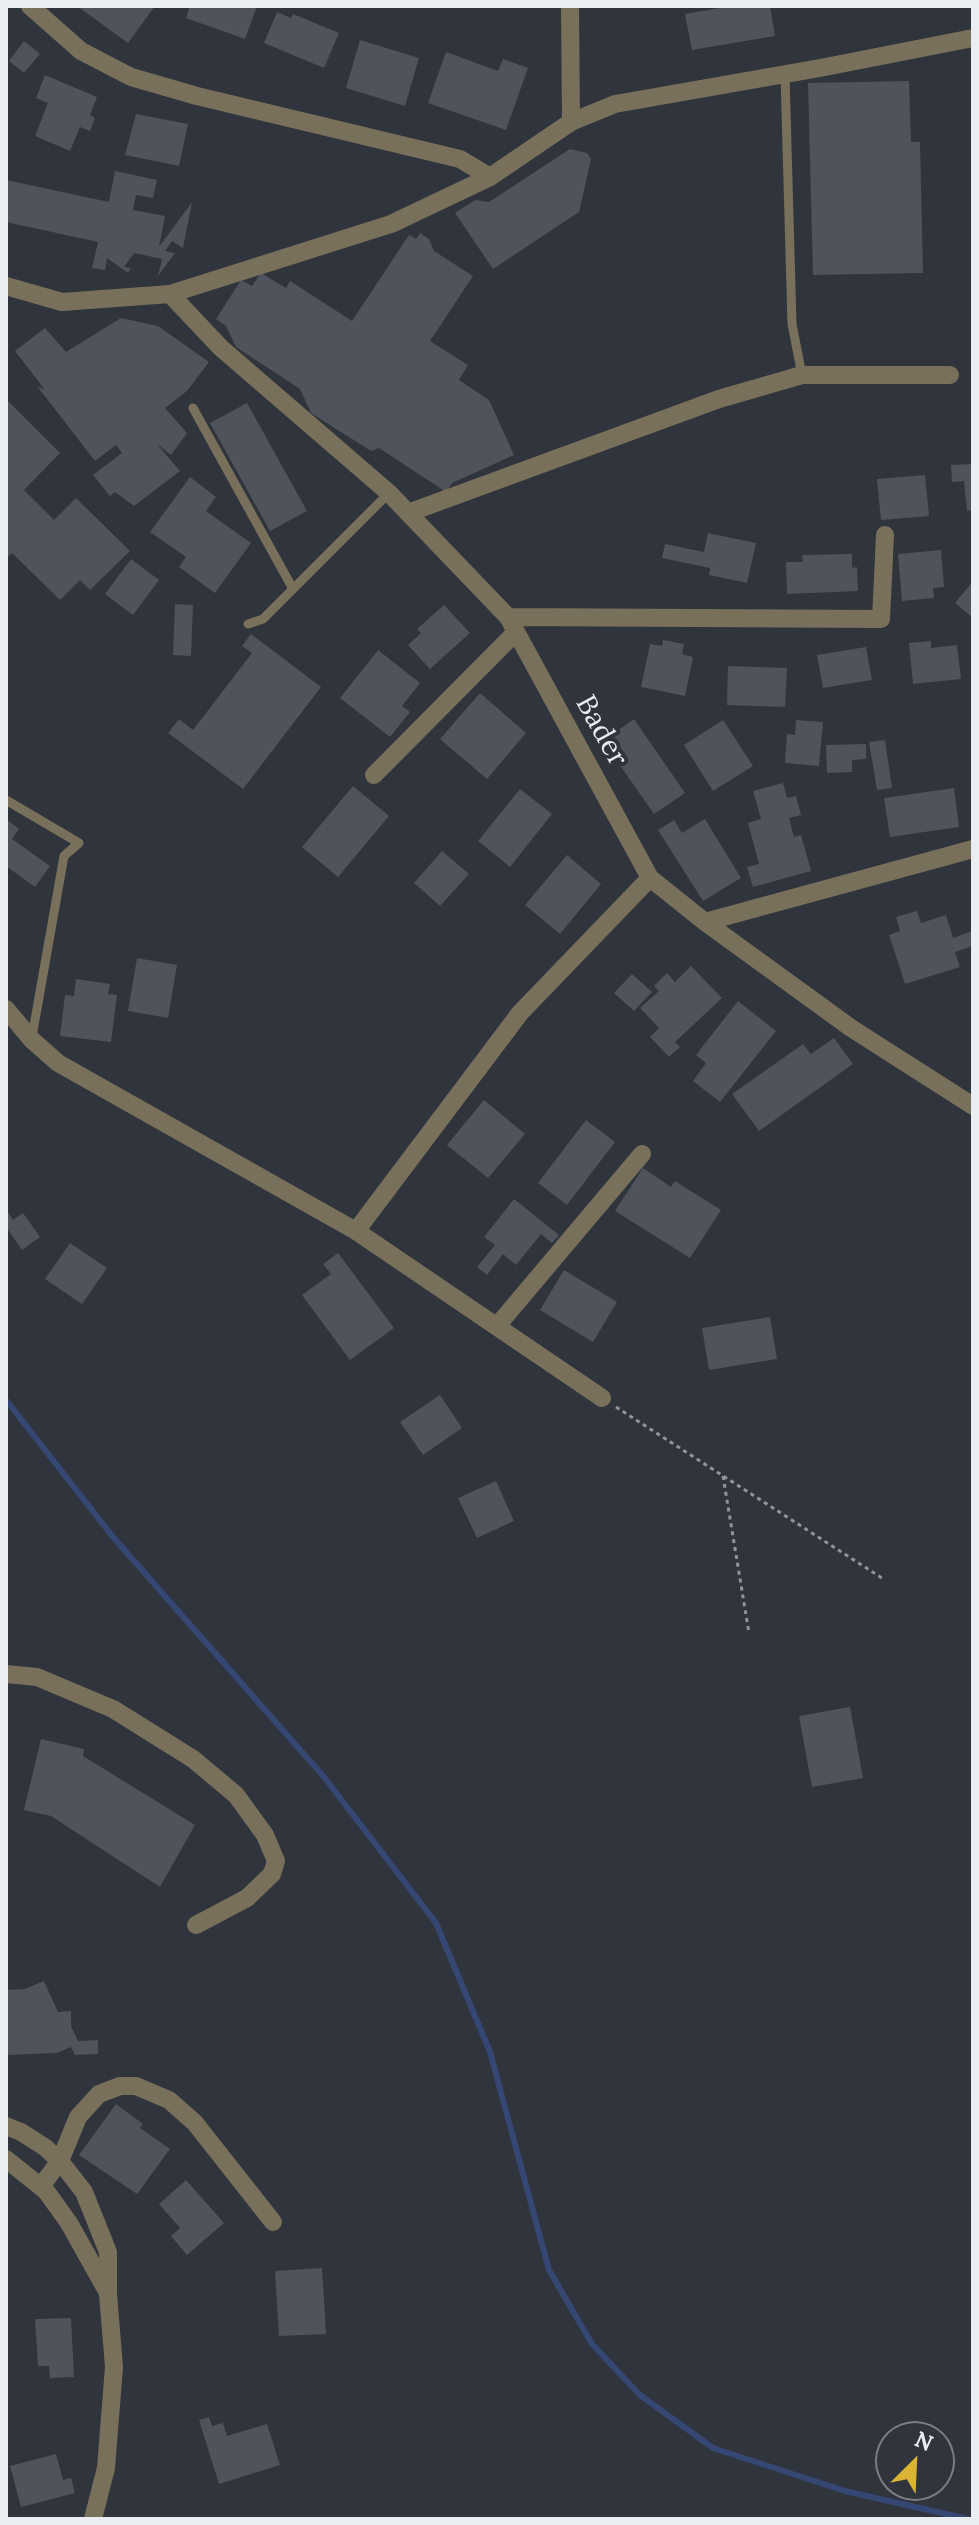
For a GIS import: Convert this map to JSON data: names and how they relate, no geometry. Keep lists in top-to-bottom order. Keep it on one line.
{"streets":{"street":["Bader"]},"north":"top right"}
